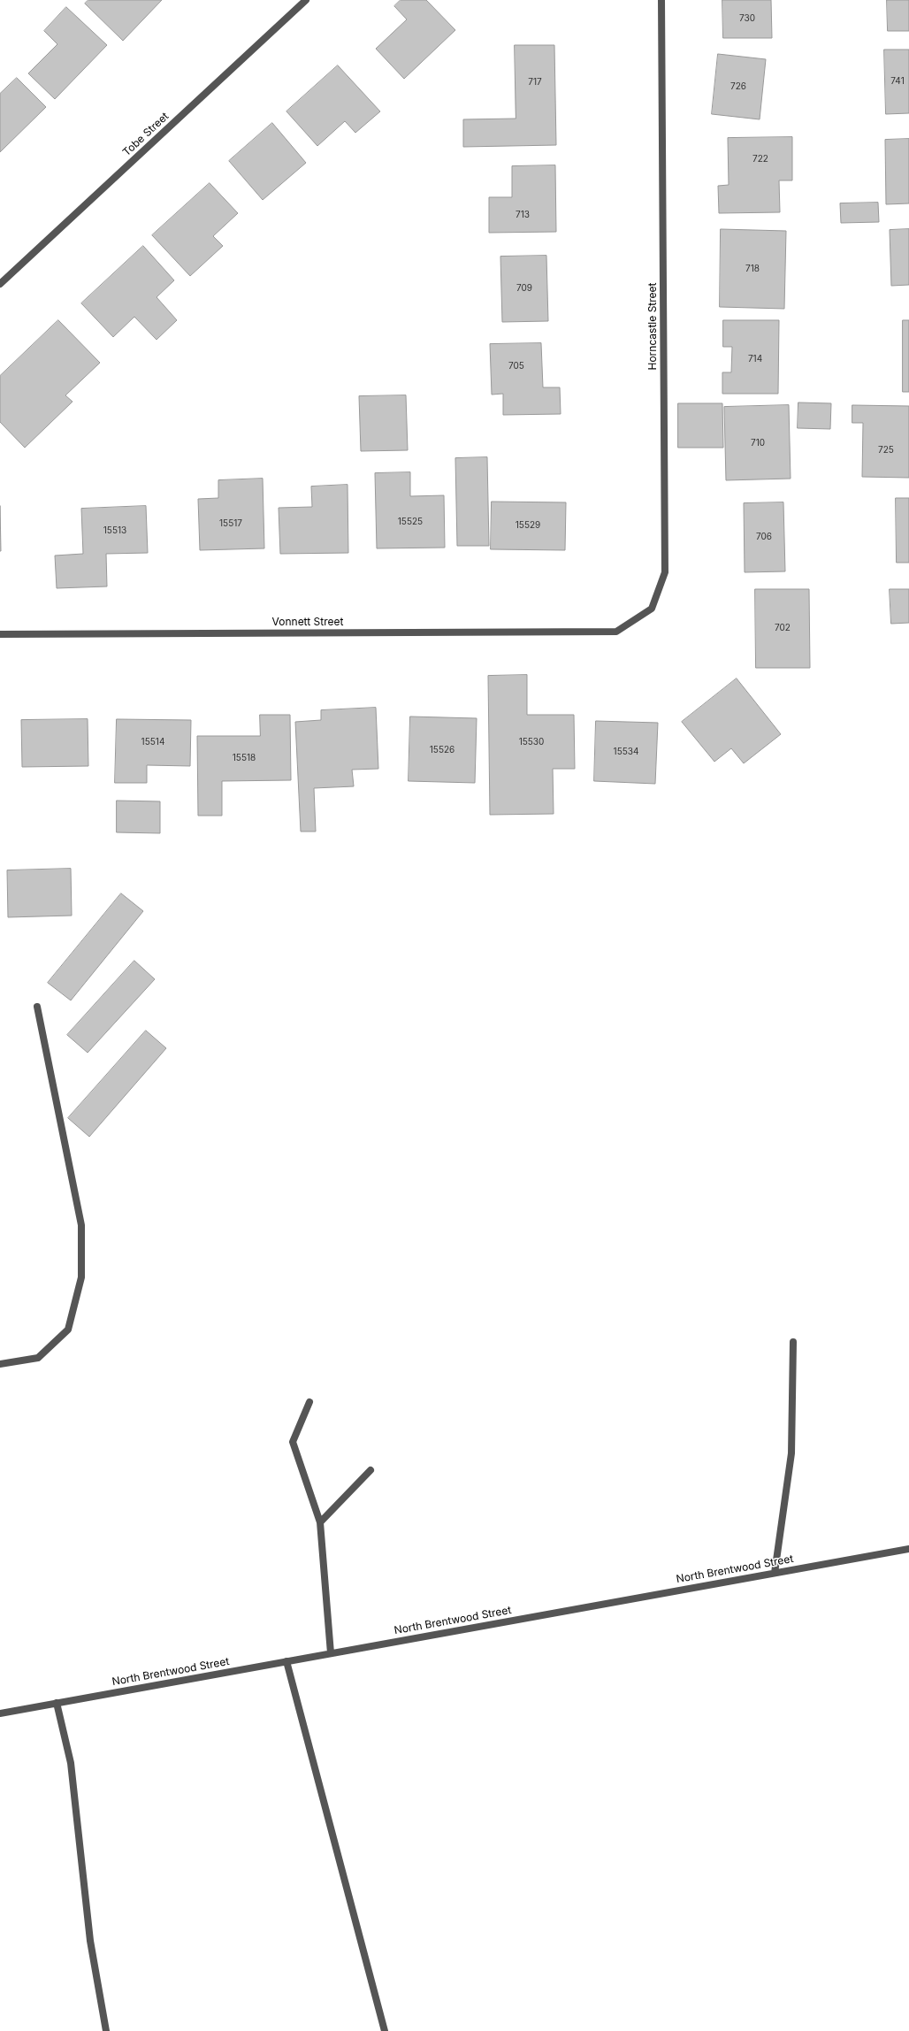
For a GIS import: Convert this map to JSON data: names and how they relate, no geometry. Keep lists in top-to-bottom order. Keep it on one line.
{"streets":{"street":["Tobe Street","Horncastle Street","Vonnett Street","North Brentwood Street"]},"crossings":[["Horncastle Street","Vonnett Street"]],"house_numbers":["730","741","717","726","722","713","718","709","714","705","710","725","15525","15517","15529","15513","706","702","15514","15530","15526","15534","15518"]}
